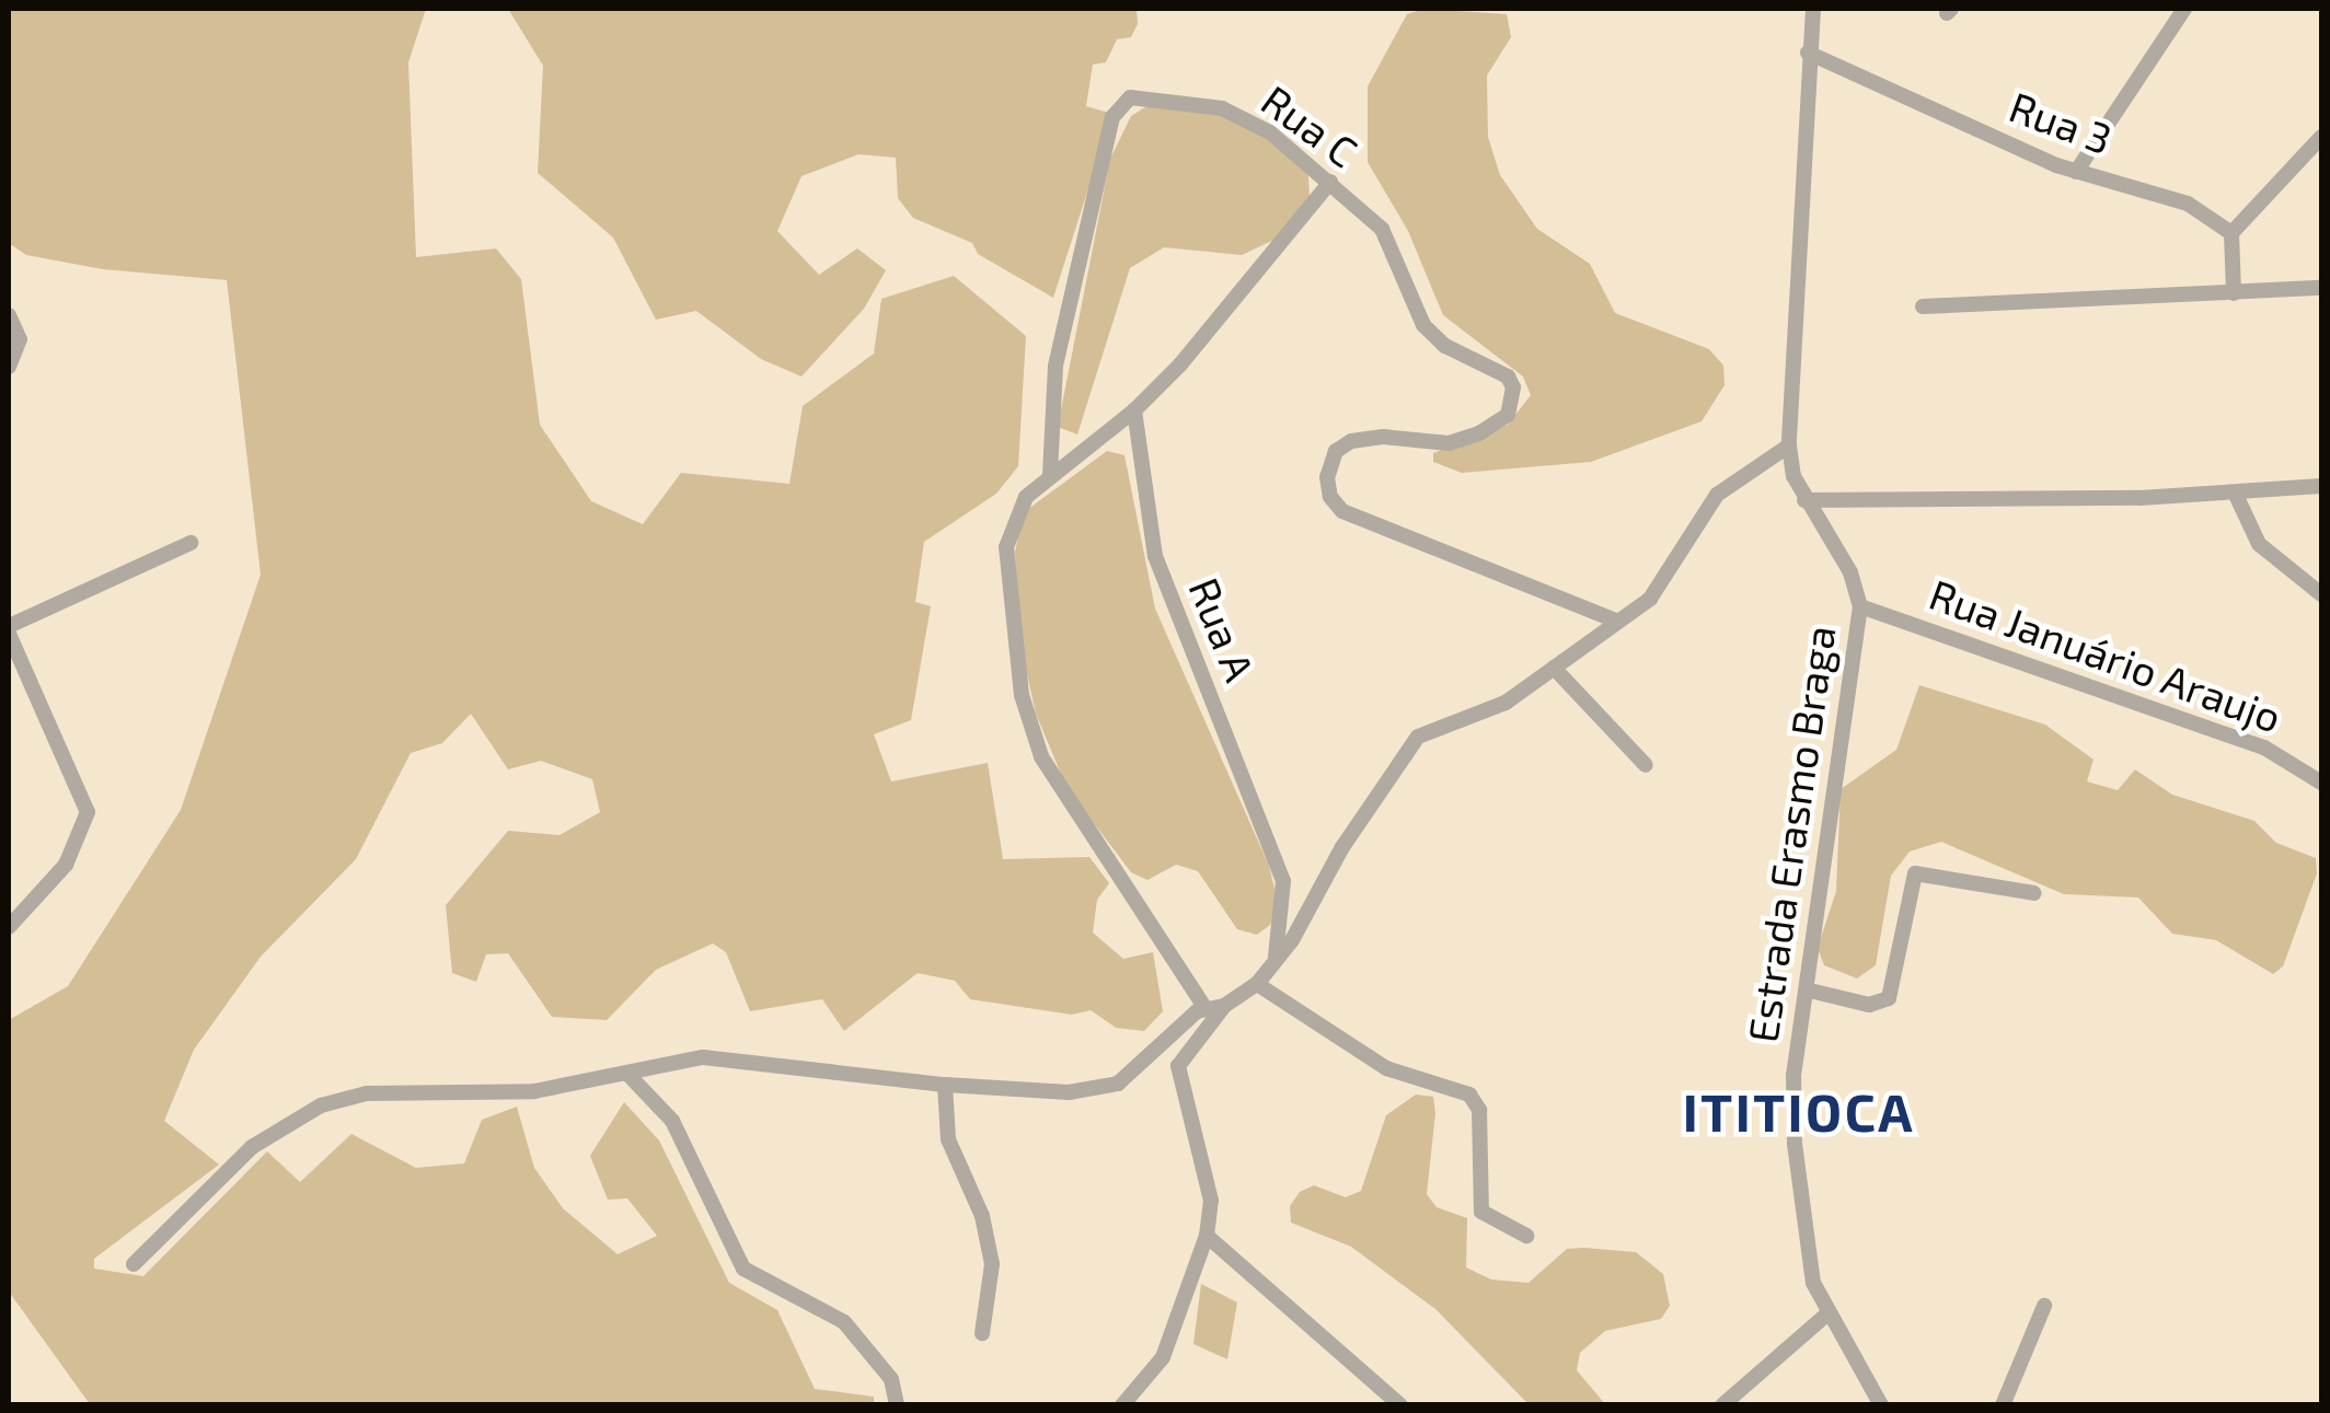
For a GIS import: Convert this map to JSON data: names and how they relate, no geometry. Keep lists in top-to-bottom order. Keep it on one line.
{"streets":{"street":["Rua 3","Rua C","Rua A","Rua Januário Araujo","Estrada Erasmo Braga"]},"crossings":[["Rua 3","Estrada Erasmo Braga"],["Rua Januário Araujo","Estrada Erasmo Braga"]],"districts":["ITITIOCA"]}
